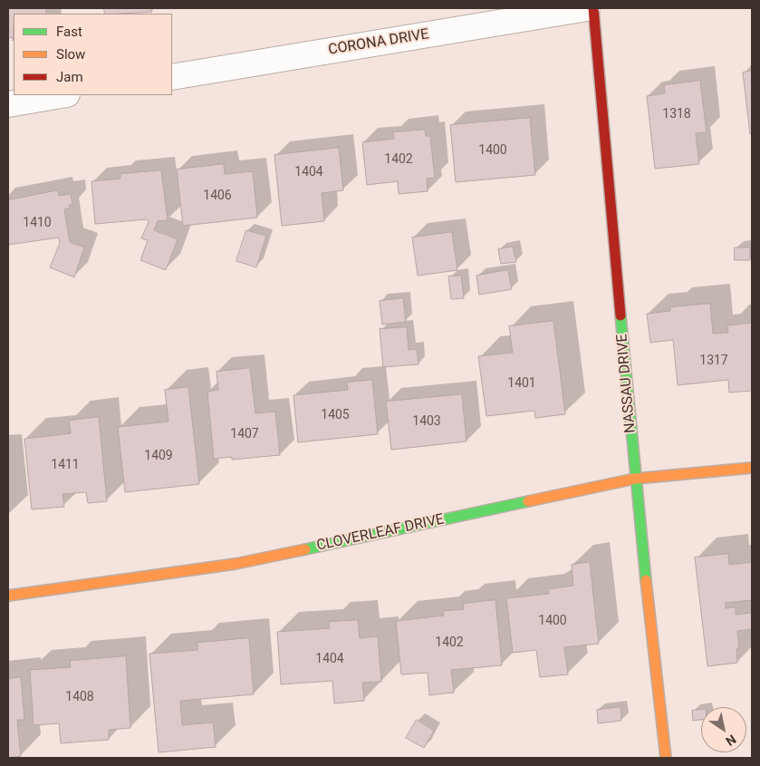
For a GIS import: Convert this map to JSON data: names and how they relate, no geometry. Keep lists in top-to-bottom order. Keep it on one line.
{"streets":{"street":["CORONA DRIVE","NASSAU DRIVE","CLOVERLEAF DRIVE"]},"crossings":[["NASSAU DRIVE","CLOVERLEAF DRIVE"]],"house_numbers":["1318","1400","1402","1404","1406","1410","1317","1401","1405","1403","1407","1409","1411","1400","1402","1404","1408"],"legend":["Fast","Slow","Jam"],"north":"bottom right"}
